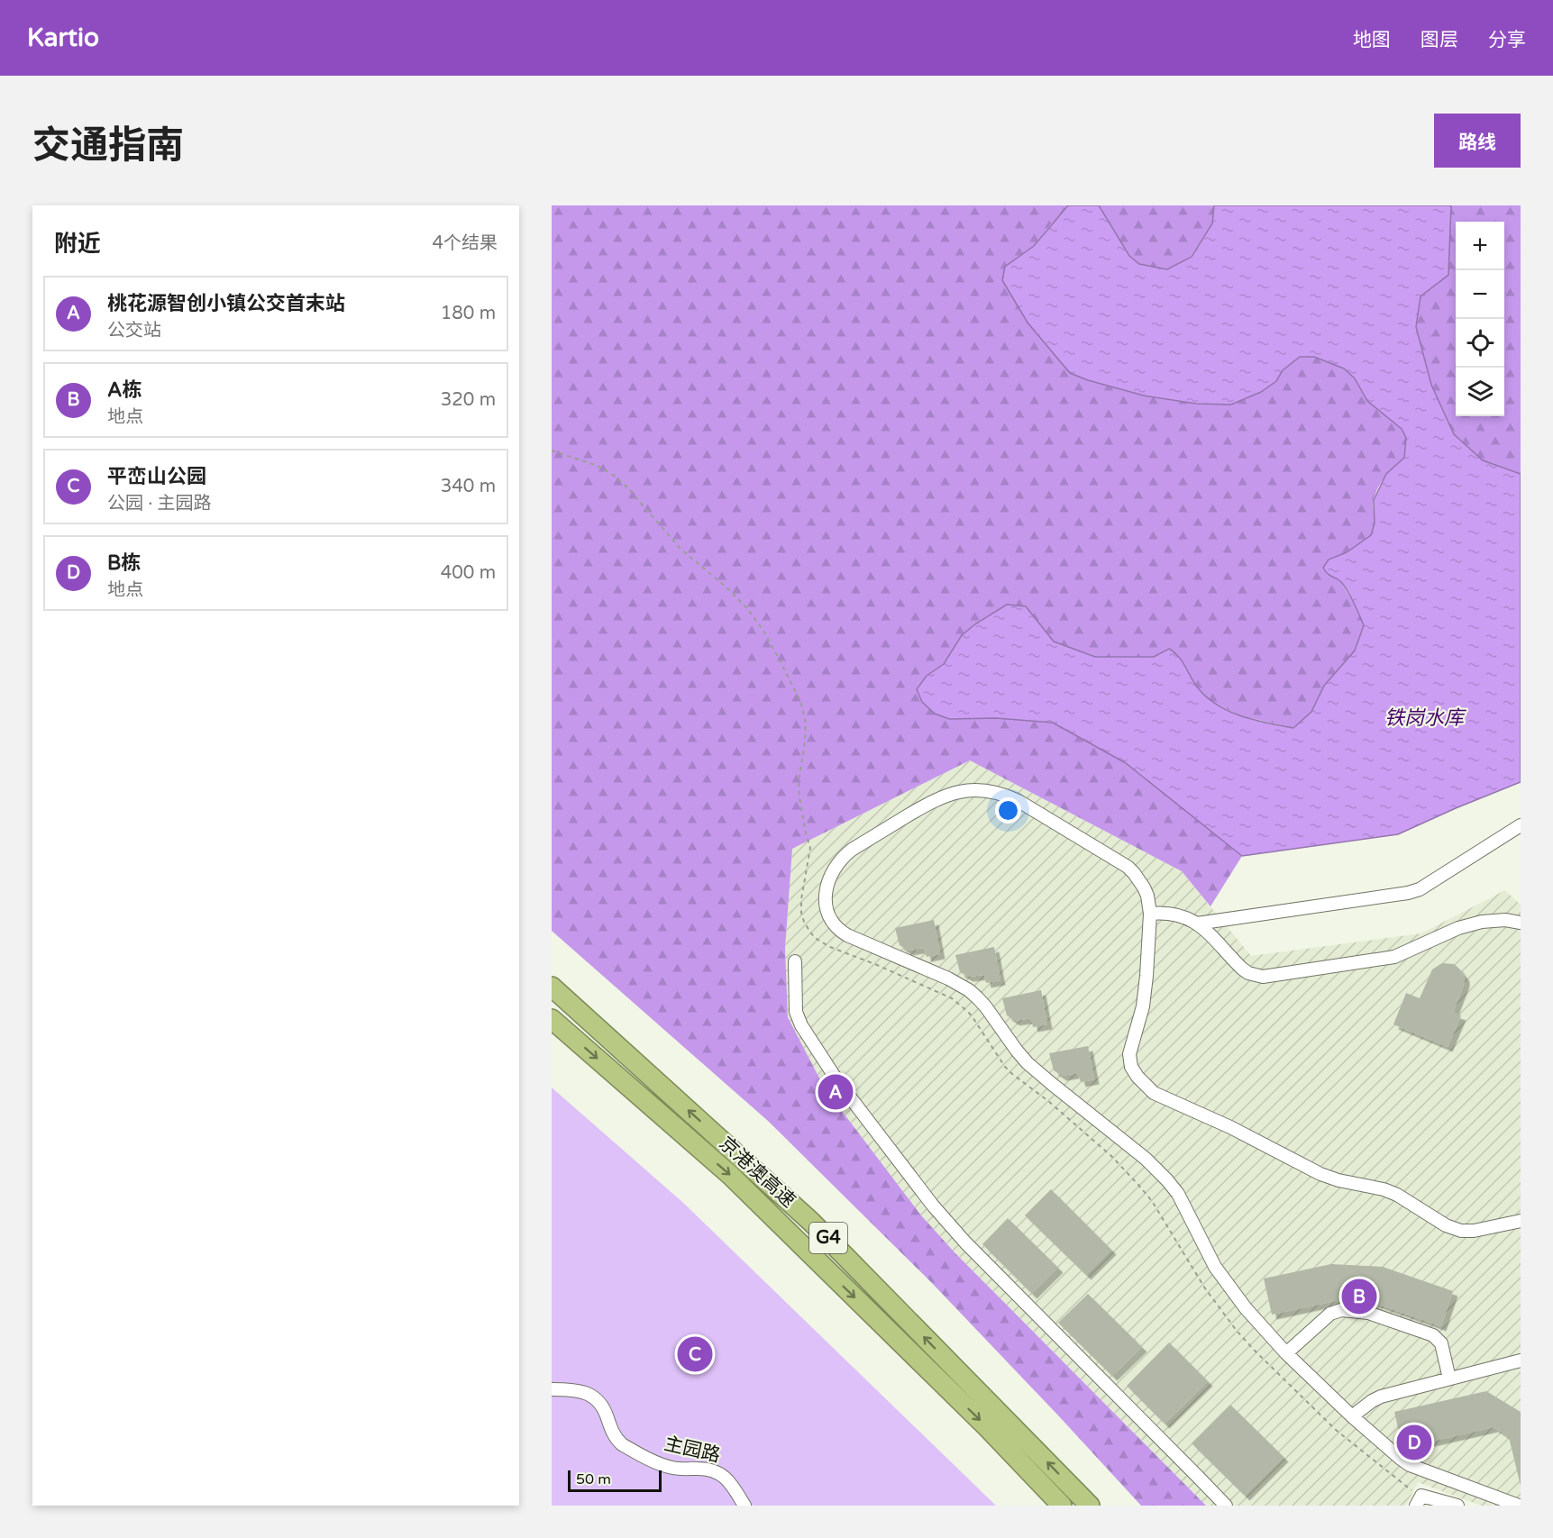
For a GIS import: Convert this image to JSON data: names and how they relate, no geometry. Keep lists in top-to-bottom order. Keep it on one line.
{"streets":{"highway":["京港澳高速","G4"],"street":["主园路"]},"water":["铁岗水库"],"scale_bar":"50 m","page":{"header":"Kartio","nav":["地图","图层","分享"],"title":"交通指南","buttons":"路线","heading":["附近","4个结果"],"map_buttons":["+","−"],"list":[{"mark":"A","name":"桃花源智创小镇公交首末站","note":"公交站","value":"180 m"},{"mark":"B","name":"A栋","note":"地点","value":"320 m"},{"mark":"C","name":"平峦山公园","note":"公园 · 主园路","value":"340 m"},{"mark":"D","name":"B栋","note":"地点","value":"400 m"}],"pins":["A","B","C","D"],"scale":"50 m"}}
